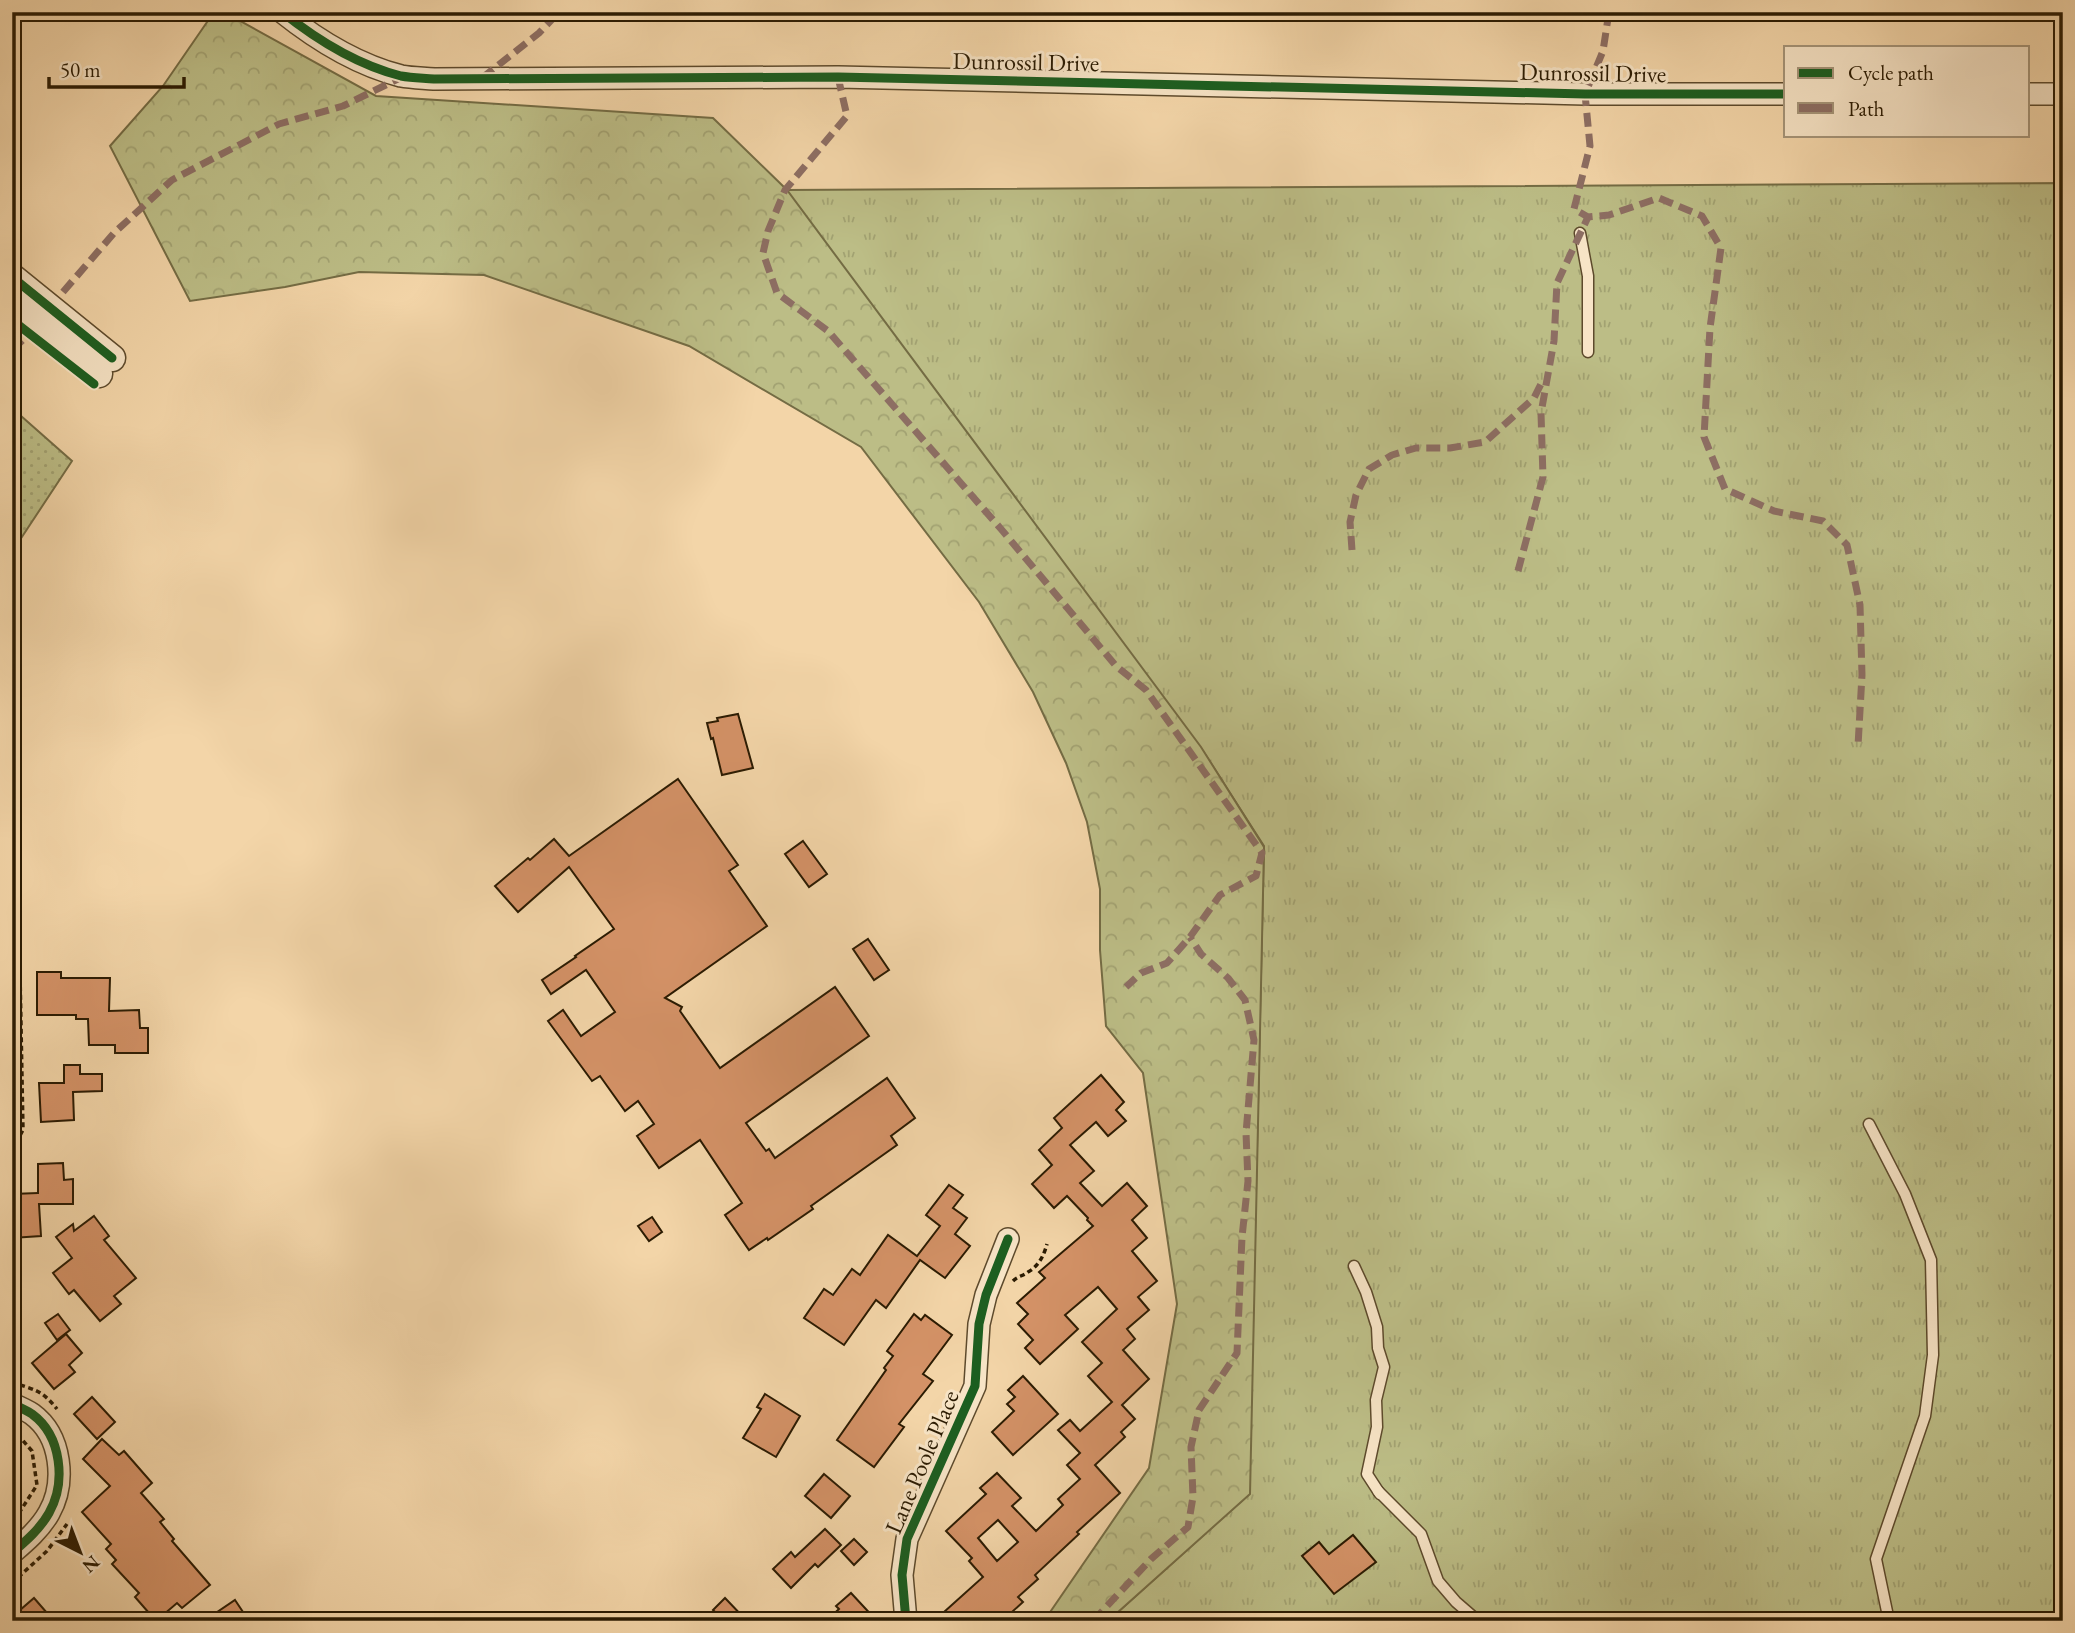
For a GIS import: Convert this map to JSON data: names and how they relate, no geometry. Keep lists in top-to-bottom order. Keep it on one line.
{"streets":{"street":["Dunrossil Drive","Lane Poole Place"]},"legend":["Cycle path","Path"],"scale_bar":"50 m","north":"bottom right"}
